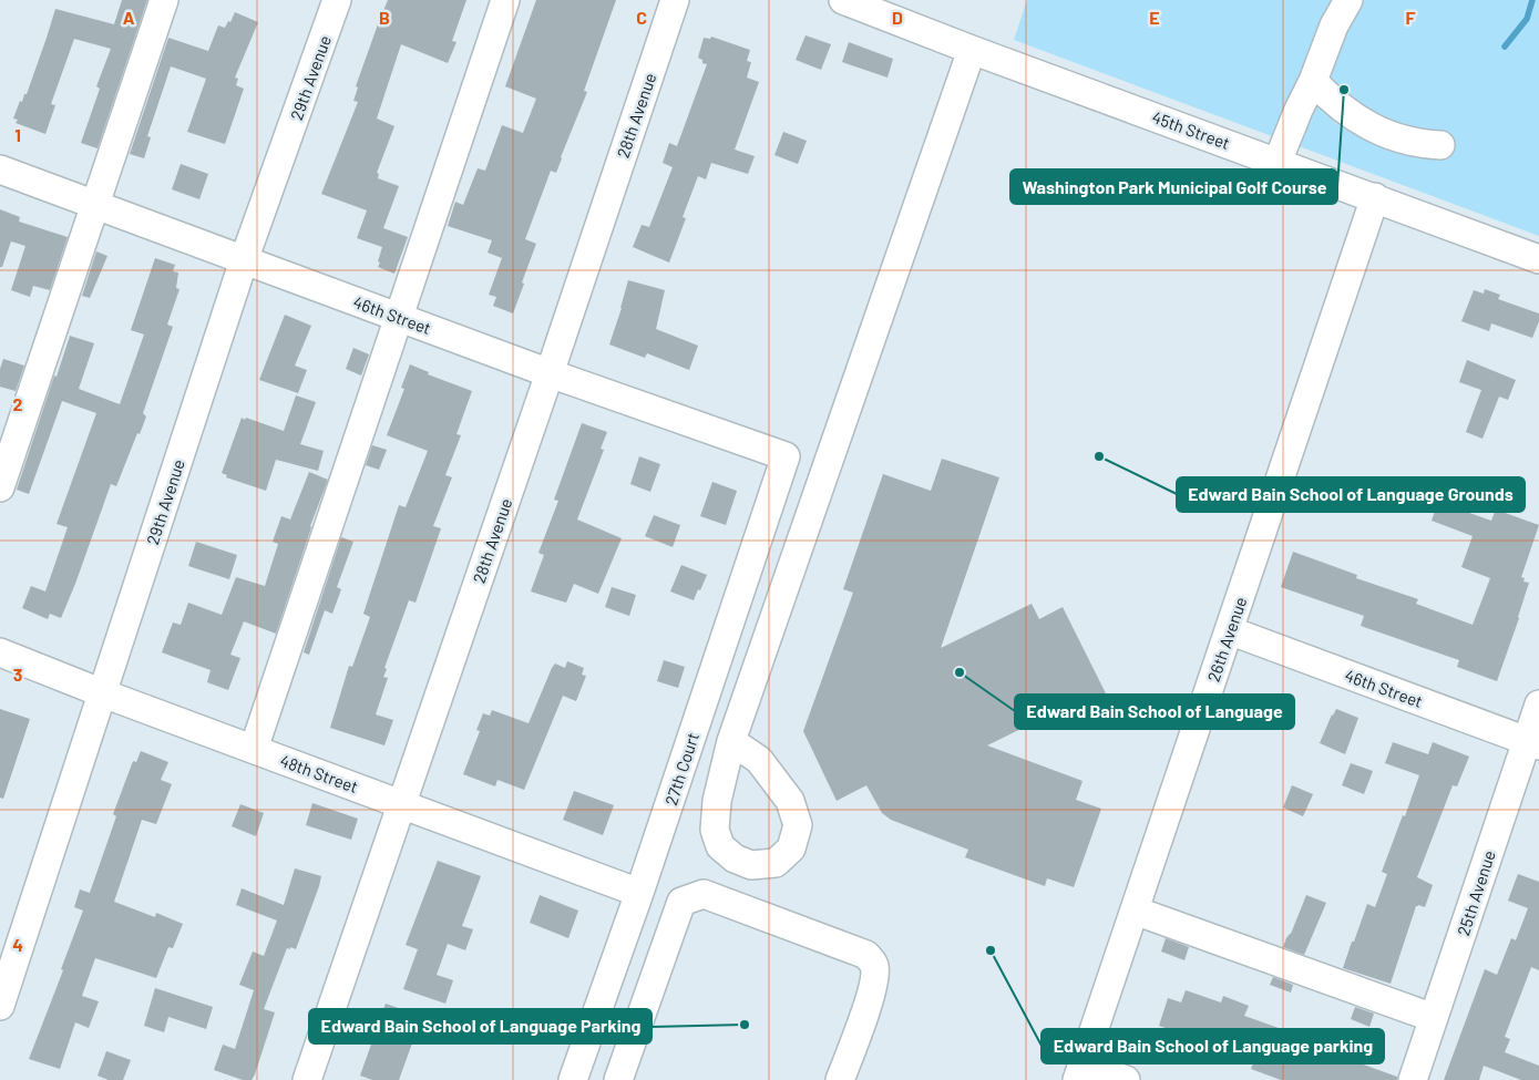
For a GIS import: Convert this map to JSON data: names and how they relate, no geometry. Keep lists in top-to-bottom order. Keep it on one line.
{"streets":{"street":["29th Avenue","28th Avenue","45th Street","46th Street","26th Avenue","27th Court","48th Street","25th Avenue"]},"crossings":[["29th Avenue","46th Street"],["29th Avenue","48th Street"],["28th Avenue","46th Street"],["28th Avenue","48th Street"],["45th Street","26th Avenue"],["46th Street","26th Avenue"],["46th Street","27th Court"],["46th Street","25th Avenue"],["27th Court","48th Street"]],"places":["Washington Park Municipal Golf Course","Edward Bain School of Language Grounds","Edward Bain School of Language","Edward Bain School of Language parking","Edward Bain School of Language Parking"],"grid":{"columns":["A","B","C","D","E","F"],"rows":["1","2","3","4"]}}
